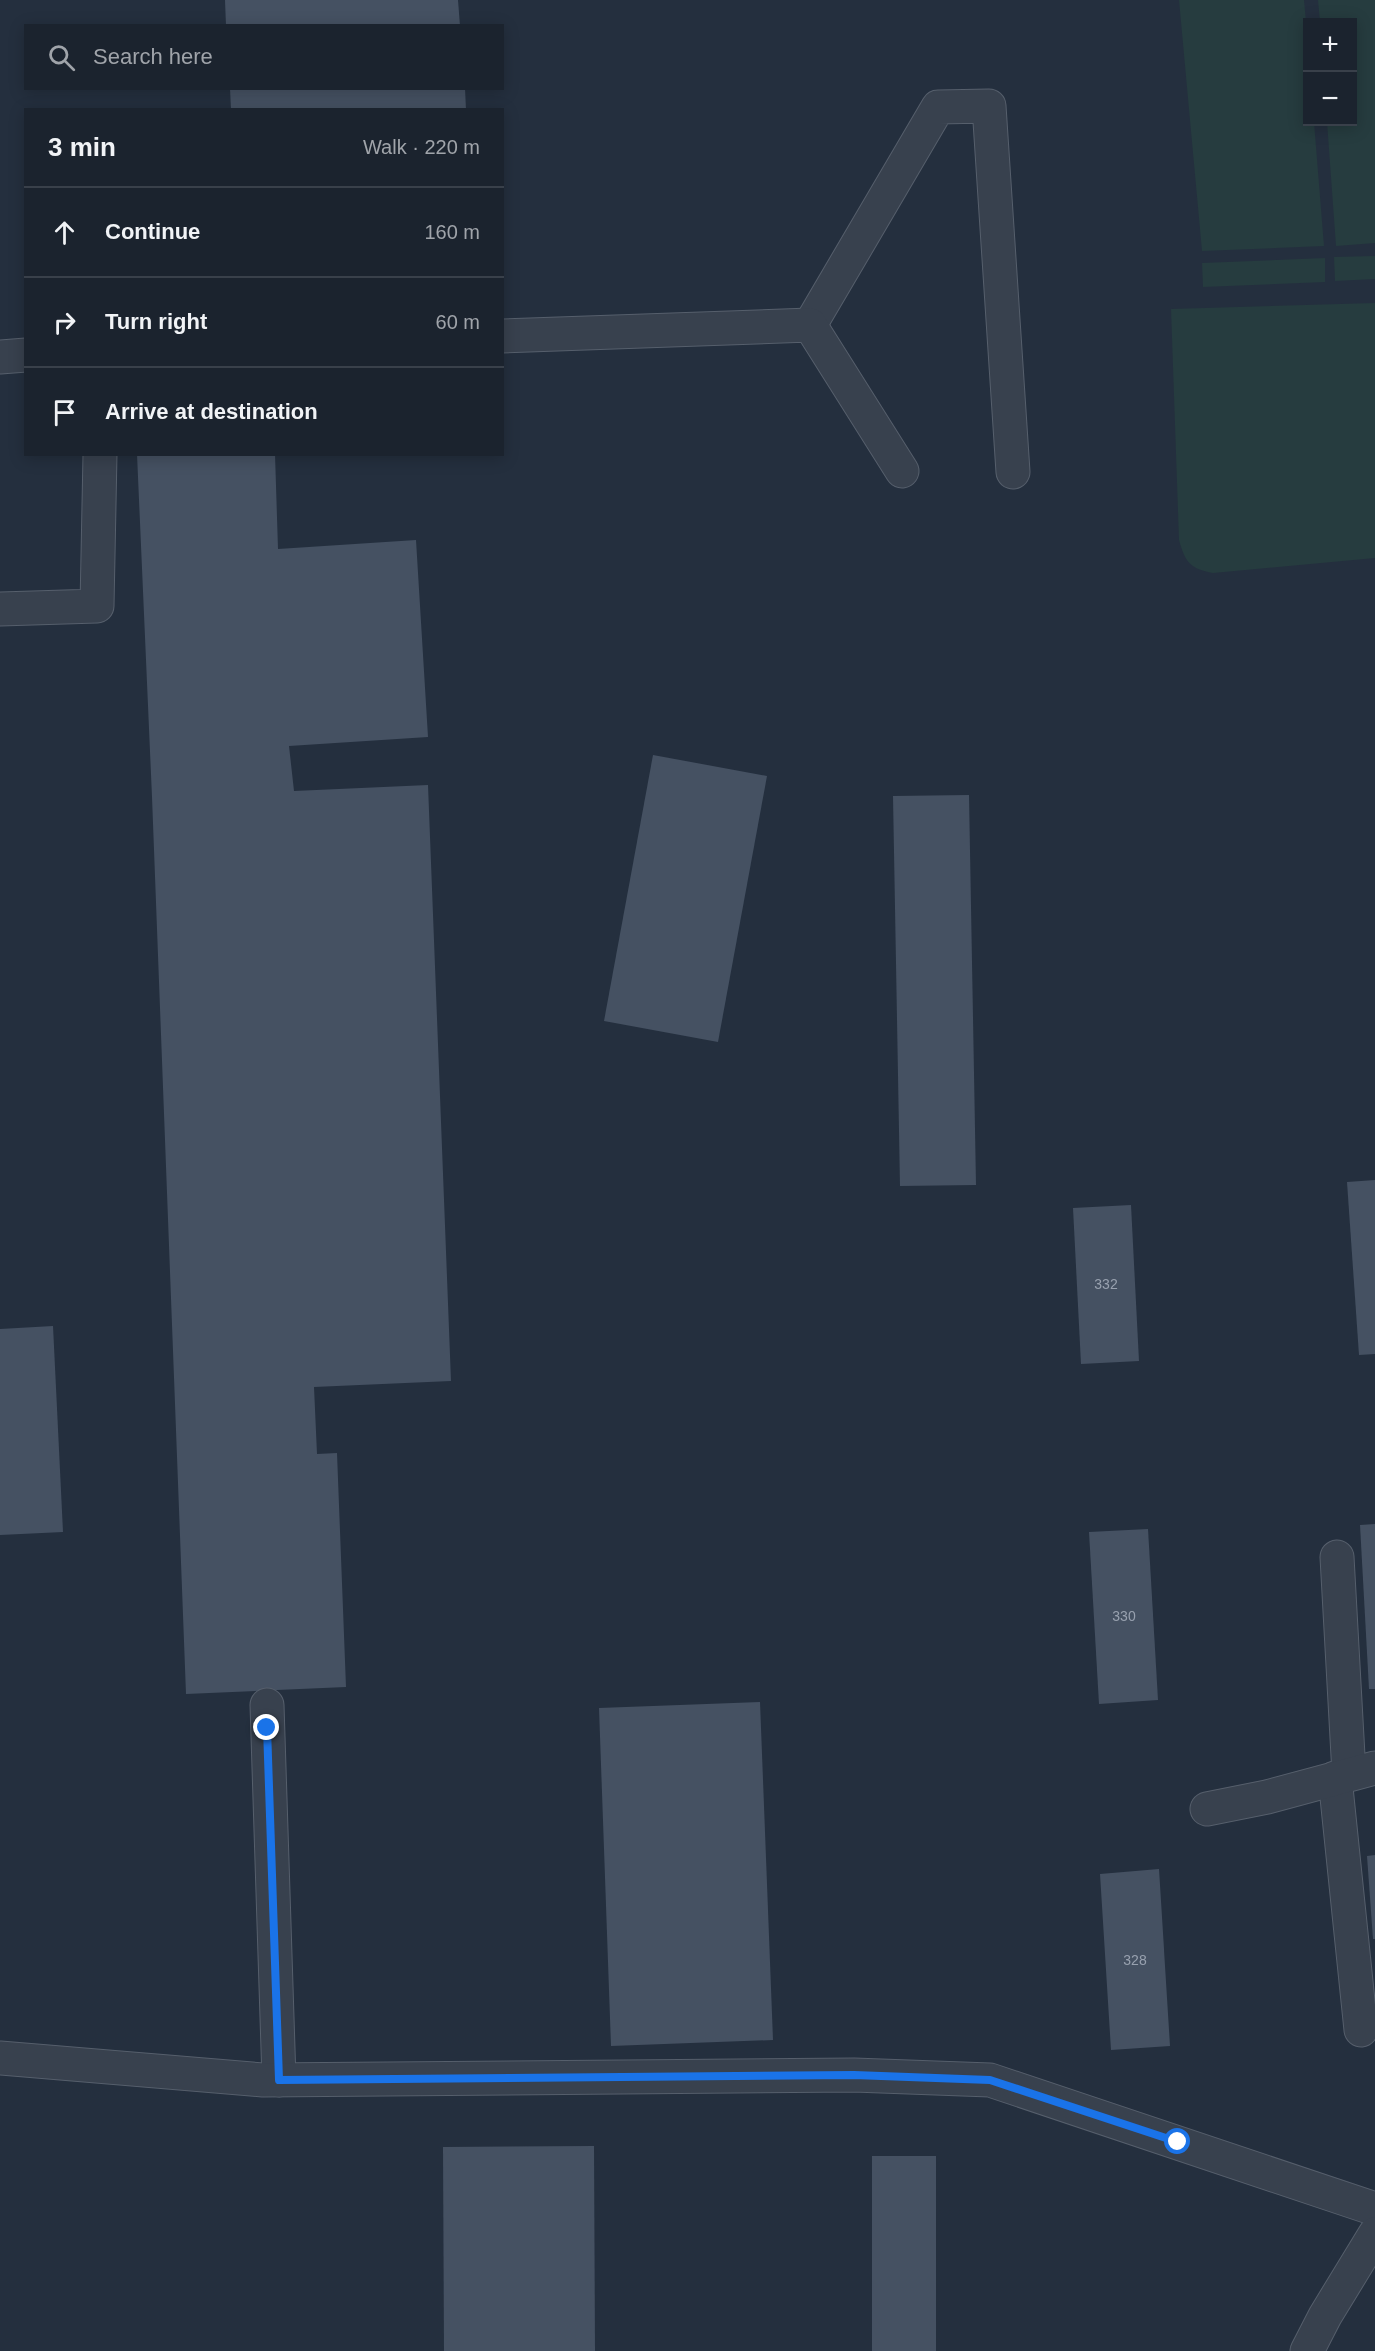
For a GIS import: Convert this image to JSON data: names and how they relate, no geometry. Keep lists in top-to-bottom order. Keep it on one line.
{"house_numbers":["332","330","328"],"page":{"map_buttons":["+","−"],"search":"Search here","heading":["3 min","Walk · 220 m"],"list":[["Continue","160 m"],["Turn right","60 m"],"Arrive at destination"]}}
